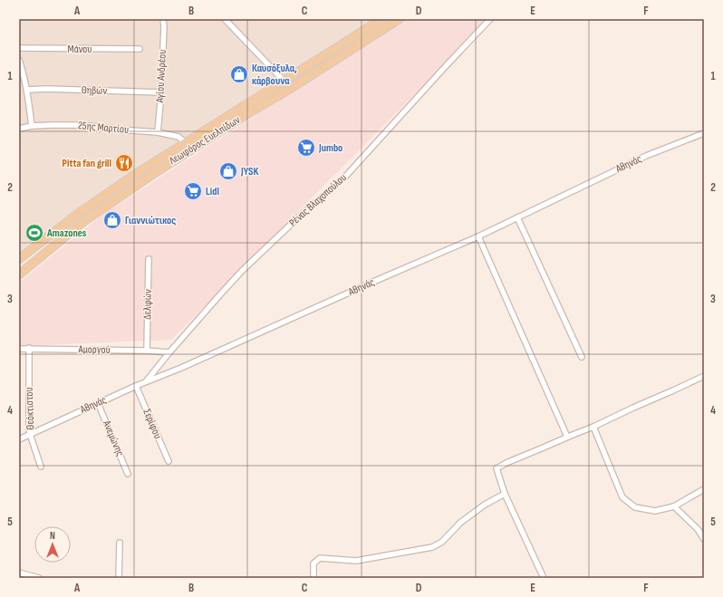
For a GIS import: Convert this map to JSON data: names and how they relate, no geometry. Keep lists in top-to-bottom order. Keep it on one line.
{"streets":{"main road":["Λεωφόρος Ευελπίδων"],"street":["Μάνου","Αγίου Ανδρέου","Θηβών","25ης Μαρτίου","Αθηνάς","Ρένας Βλαχοπούλου","Δελφών","Αμοργού","Θεόκτιστου","Σερίφου","Ανεμώνης"]},"crossings":[["Αγίου Ανδρέου","Θηβών"],["Αγίου Ανδρέου","25ης Μαρτίου"],["25ης Μαρτίου","Λεωφόρος Ευελπίδων"],["Αθηνάς","Ρένας Βλαχοπούλου"],["Αθηνάς","Θεόκτιστου"],["Αθηνάς","Σερίφου"],["Αθηνάς","Ανεμώνης"],["Ρένας Βλαχοπούλου","Αμοργού"],["Δελφών","Αμοργού"],["Αμοργού","Θεόκτιστου"]],"places":{"shop":["Καυσόξυλα, κάρβουνα","JYSK","Γιαννιώτικος"],"supermarket":["Jumbo","Lidl"],"restaurant":["Pitta fan grill"],"sports":["Amazones"]},"north":"top","grid":{"columns":["A","B","C","D","E","F"],"rows":["1","2","3","4","5"]}}
